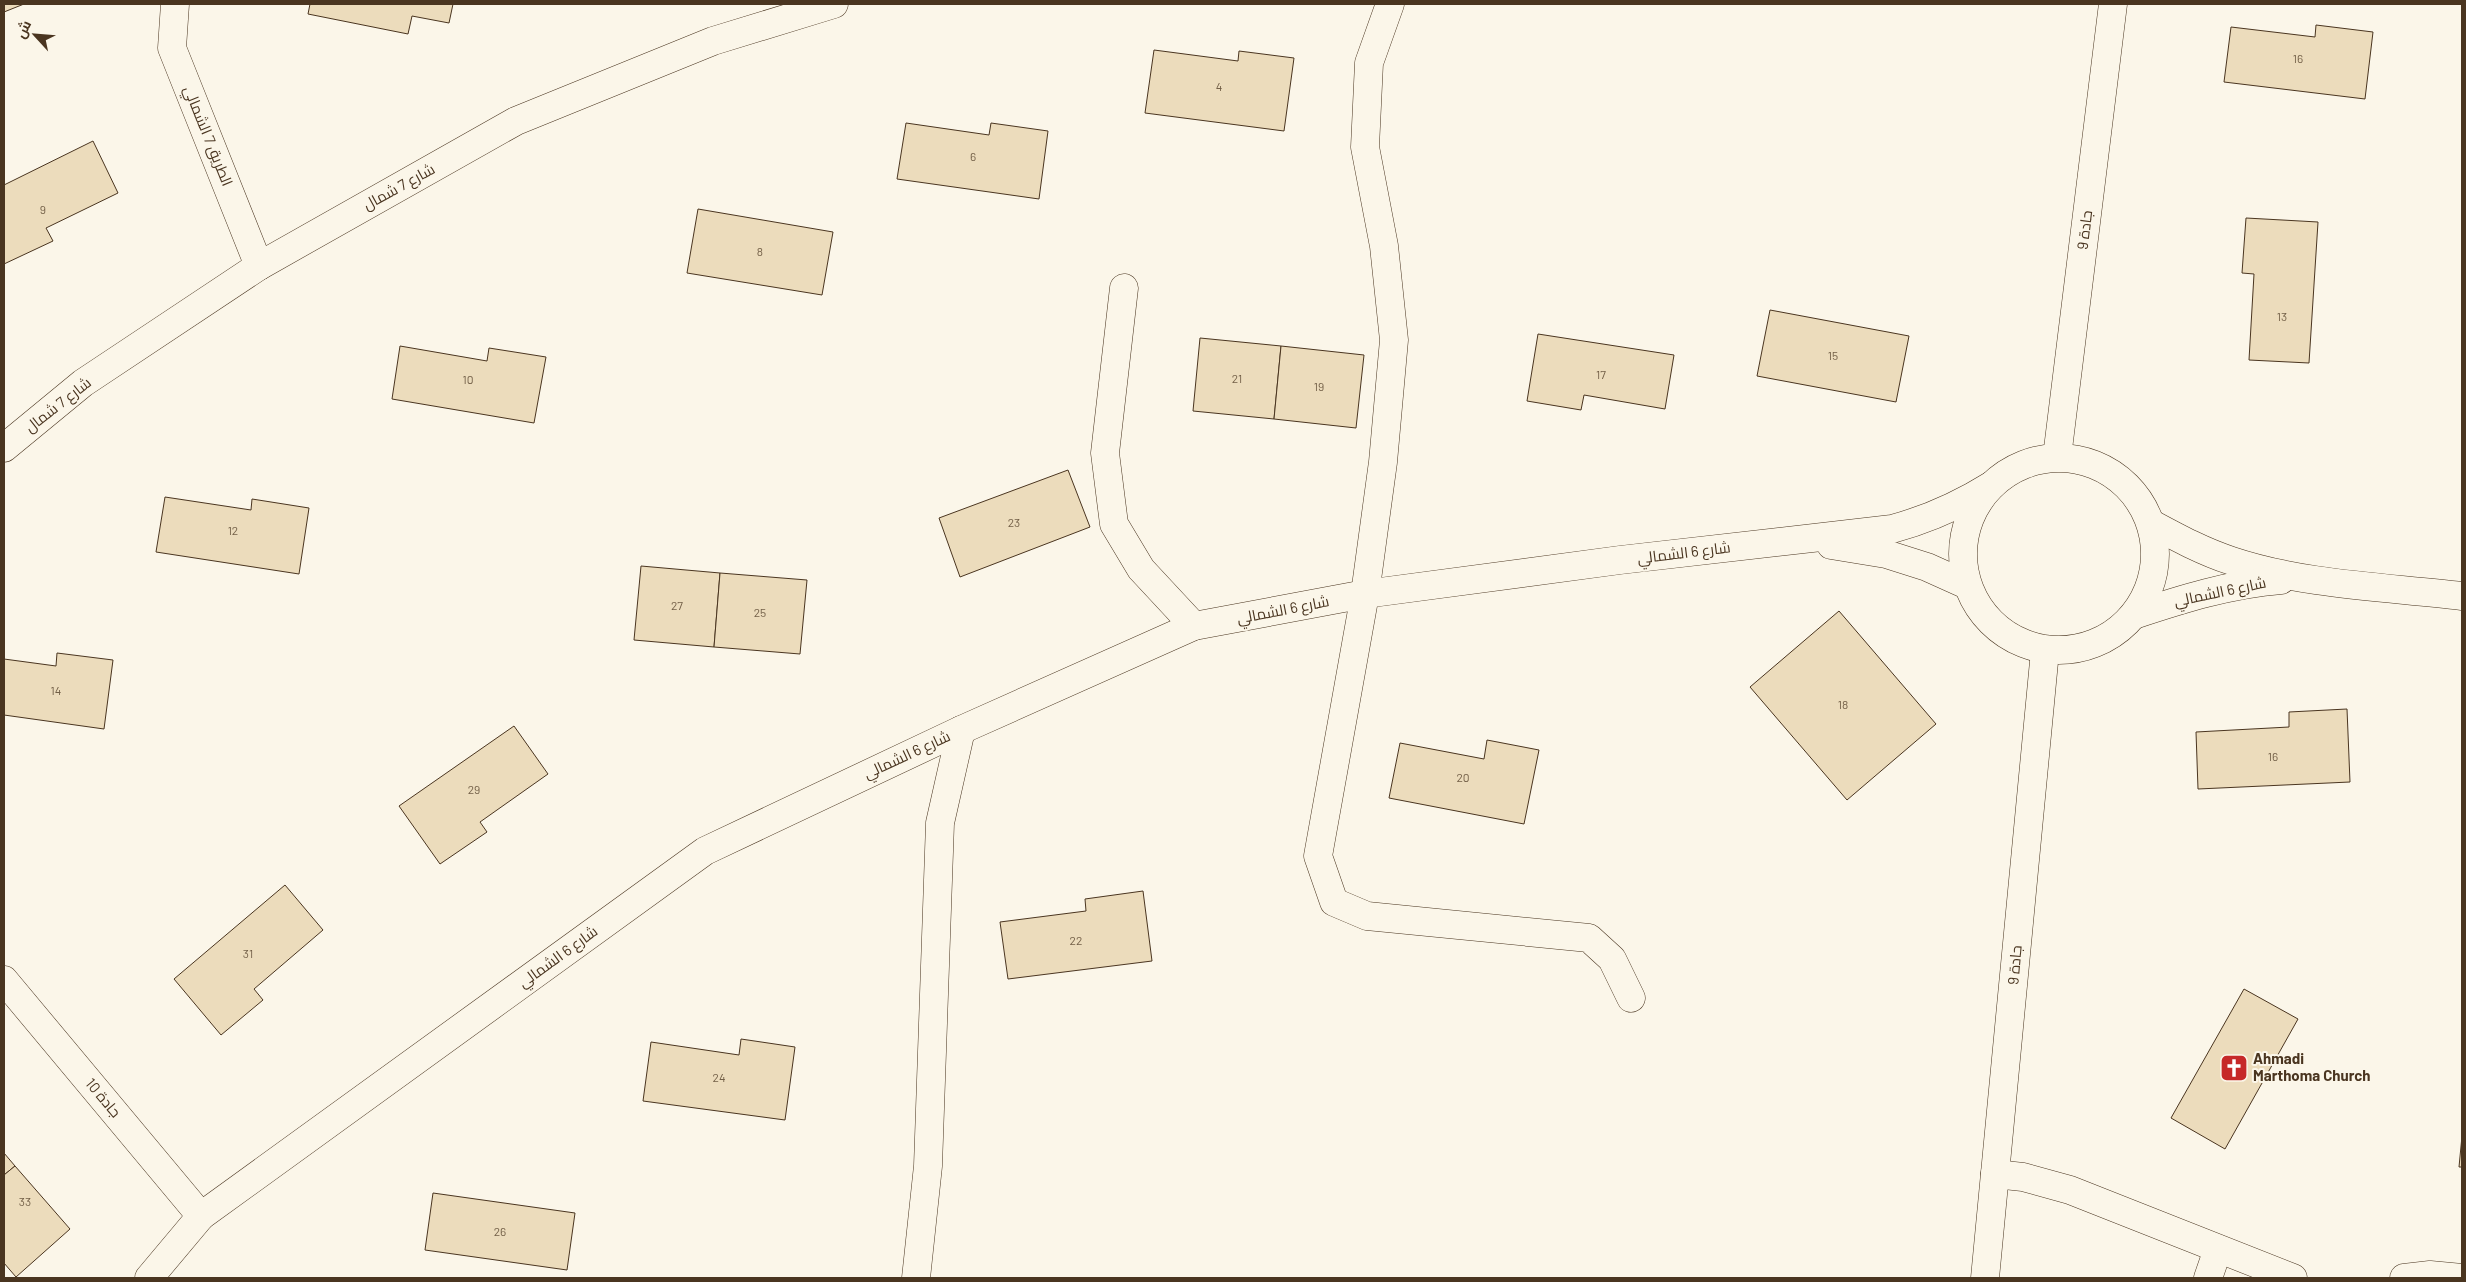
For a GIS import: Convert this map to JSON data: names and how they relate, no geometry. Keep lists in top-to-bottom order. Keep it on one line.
{"streets":{"street":["الطريق 7 الشمالي","شارع 7 شمال","جادة 9","شارع 6 الشمالي","جادة 10"]},"crossings":[["الطريق 7 الشمالي","شارع 7 شمال"],["جادة 9","شارع 6 الشمالي"],["شارع 6 الشمالي","جادة 10"]],"places":{"church":["Ahmadi Marthoma Church"]},"house_numbers":["16","4","6","9","8","13","15","17","21","10","19","23","12","27","25","14","18","16","20","29","22","31","24","33","26"],"north":"top left"}
